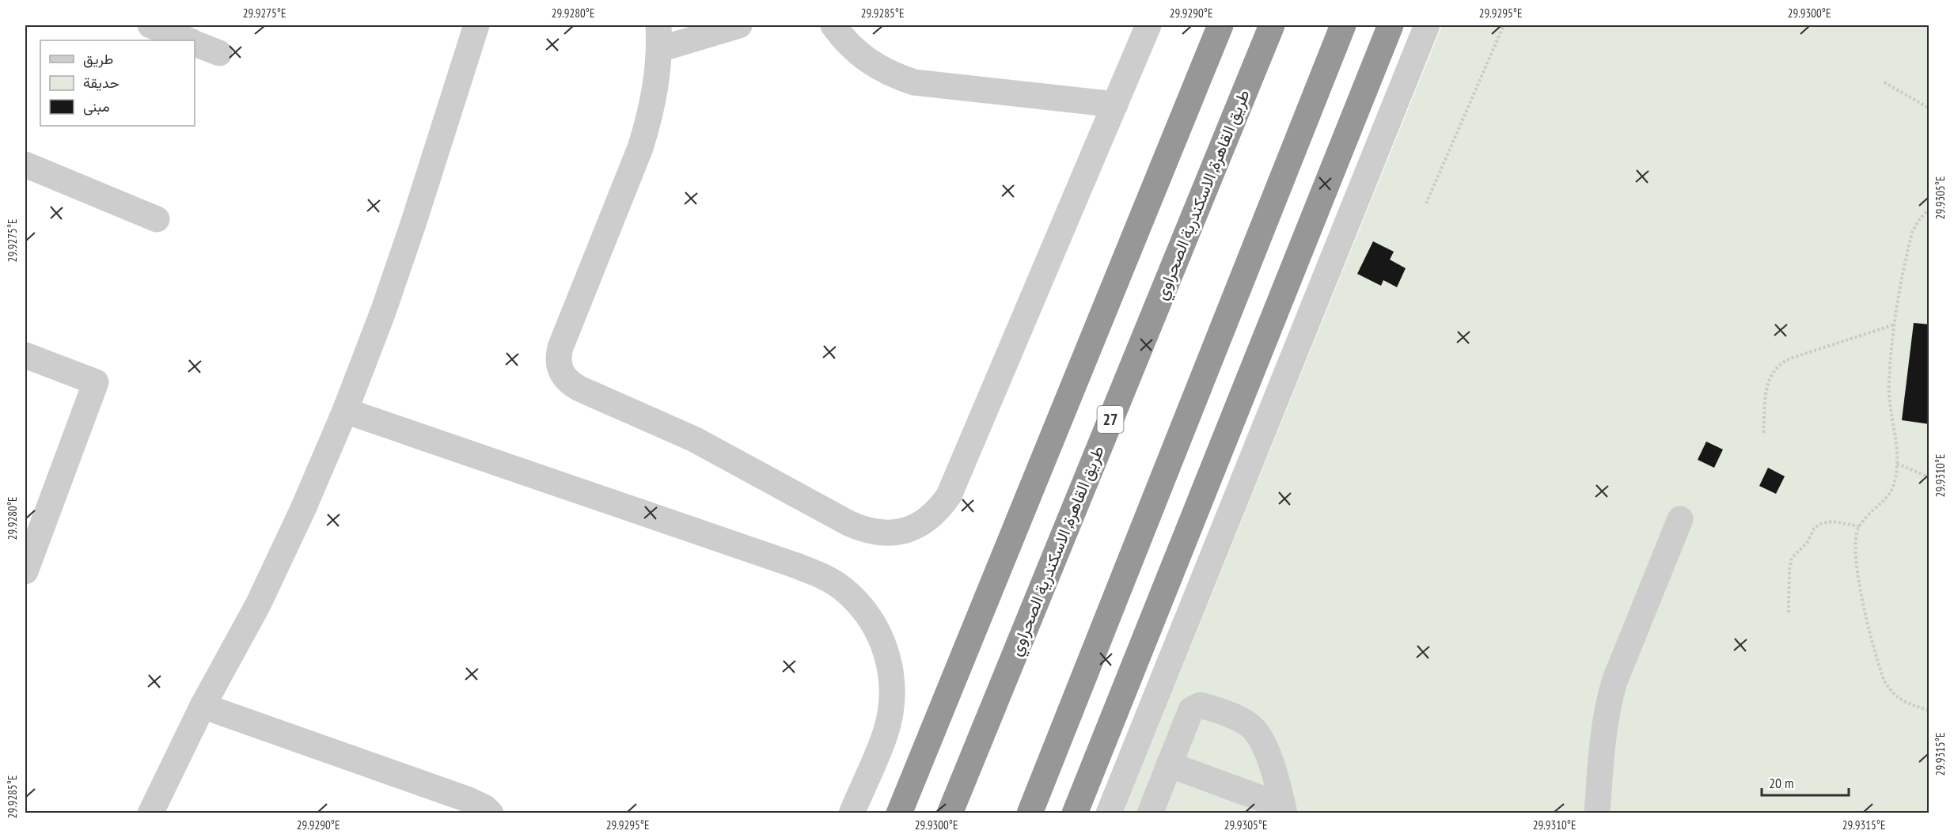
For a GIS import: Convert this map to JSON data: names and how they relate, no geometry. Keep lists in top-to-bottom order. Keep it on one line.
{"streets":{"highway":["طريق القاهرة, الاسكندرية الصحراوي","27"]},"legend":["طريق","حديقة","مبنى"],"scale_bar":"20 m","coordinates":["29.9275°E","29.9280°E","29.9285°E","29.9290°E","29.9295°E","29.9300°E","29.9305°E","29.9310°E","29.9315°E"]}
